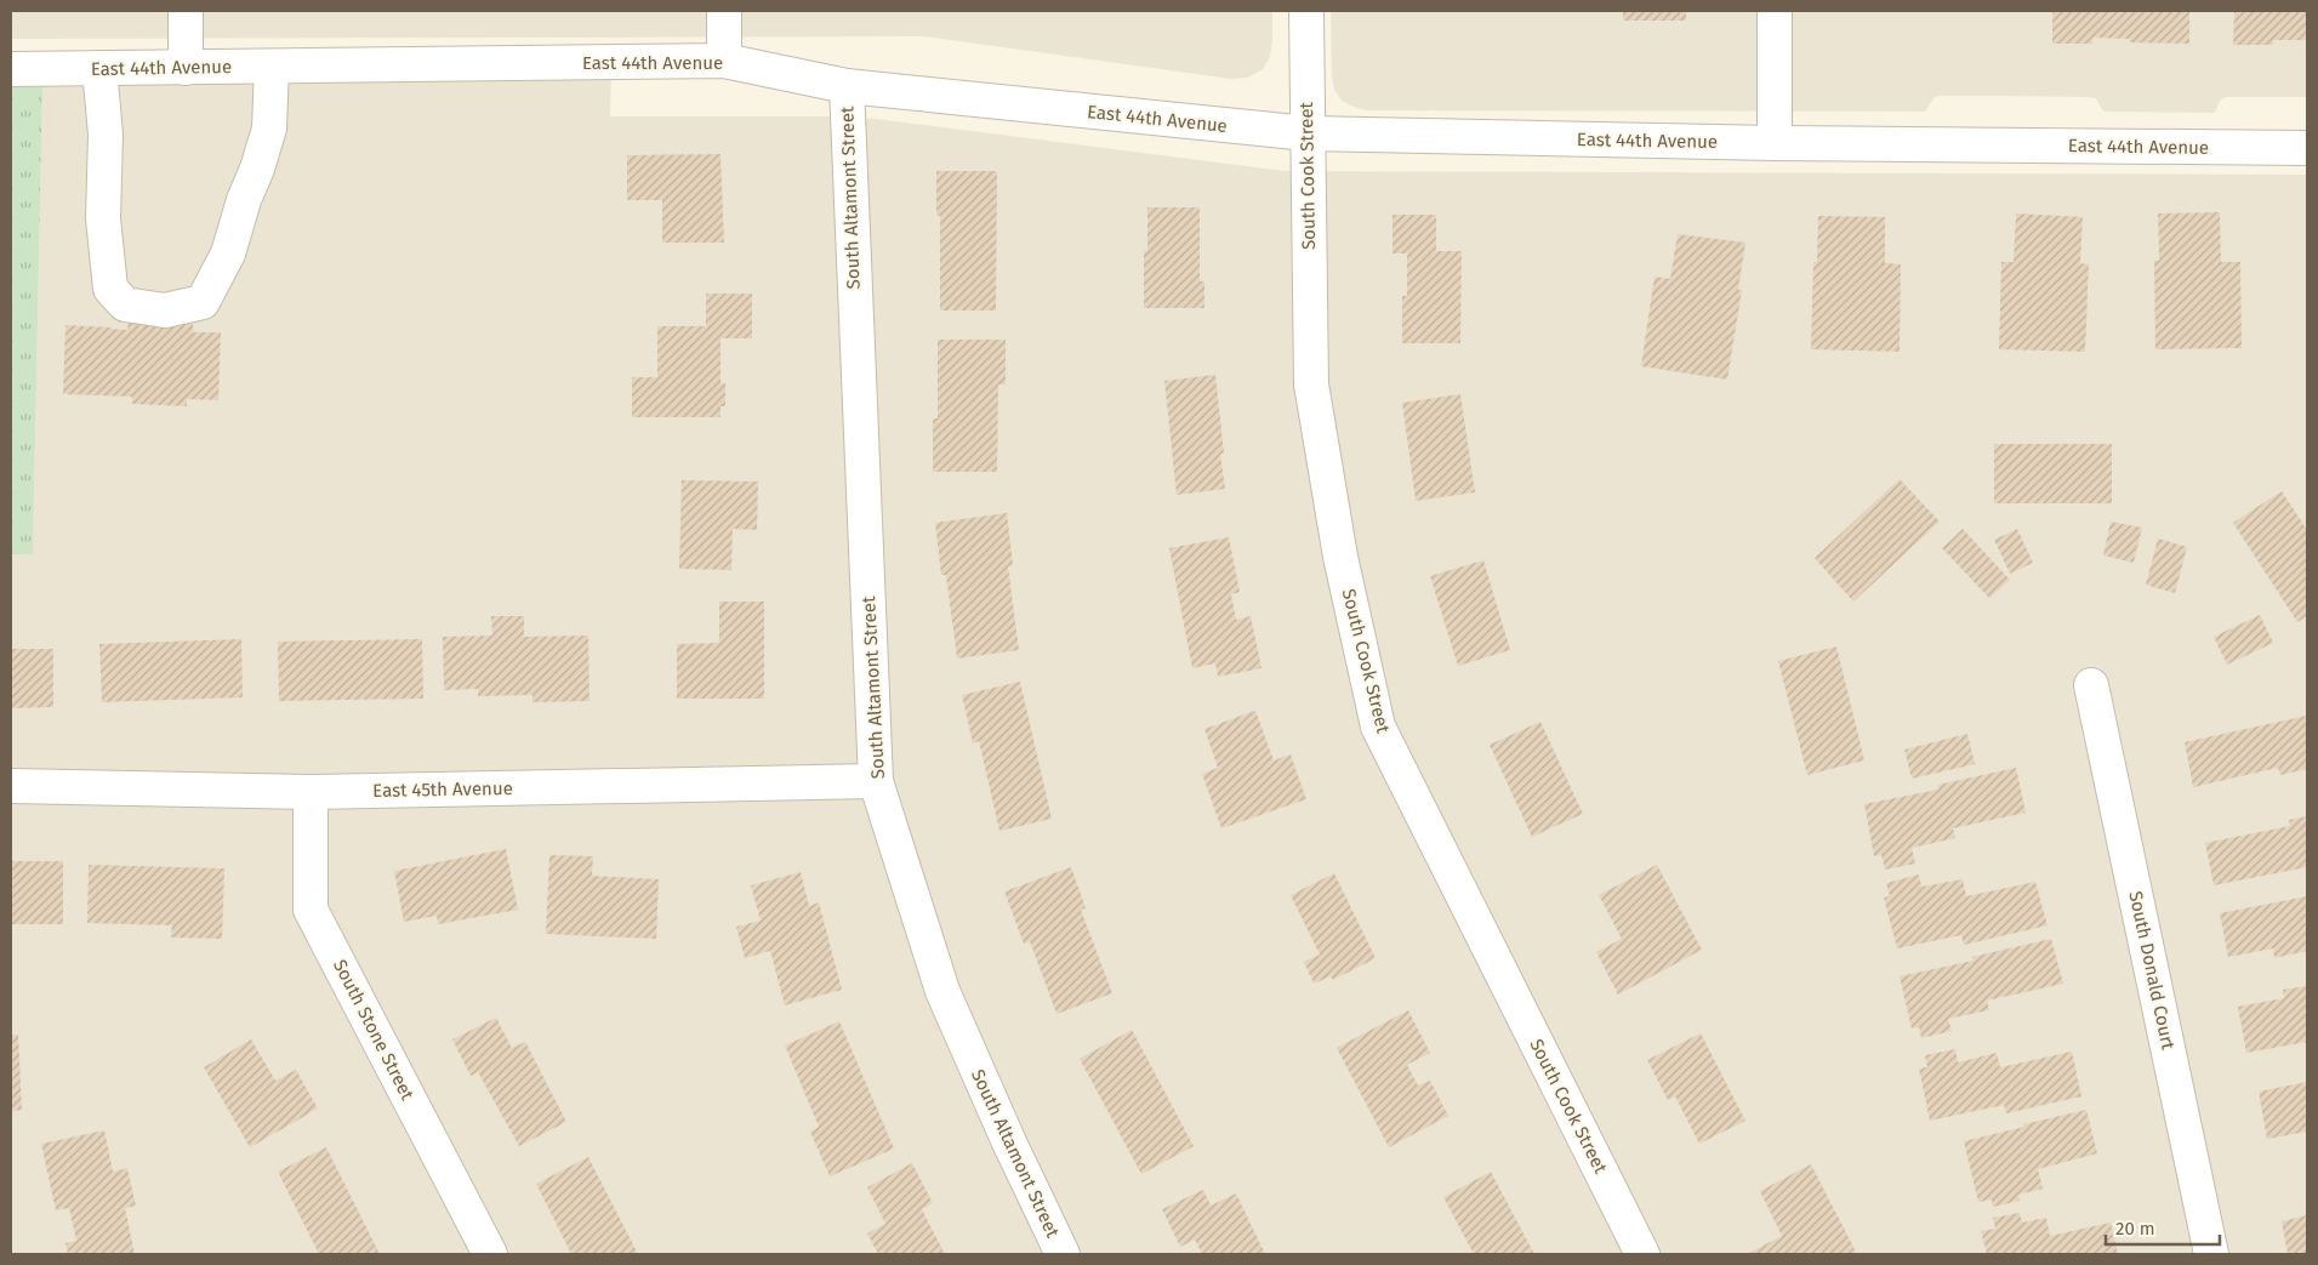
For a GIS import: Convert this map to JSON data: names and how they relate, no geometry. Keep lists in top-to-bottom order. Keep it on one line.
{"streets":{"street":["East 44th Avenue","South Cook Street","South Altamont Street","East 45th Avenue","South Donald Court","South Stone Street"]},"crossings":[["East 44th Avenue","South Cook Street"],["East 44th Avenue","South Altamont Street"],["South Altamont Street","East 45th Avenue"],["East 45th Avenue","South Stone Street"]],"scale_bar":"20 m"}
